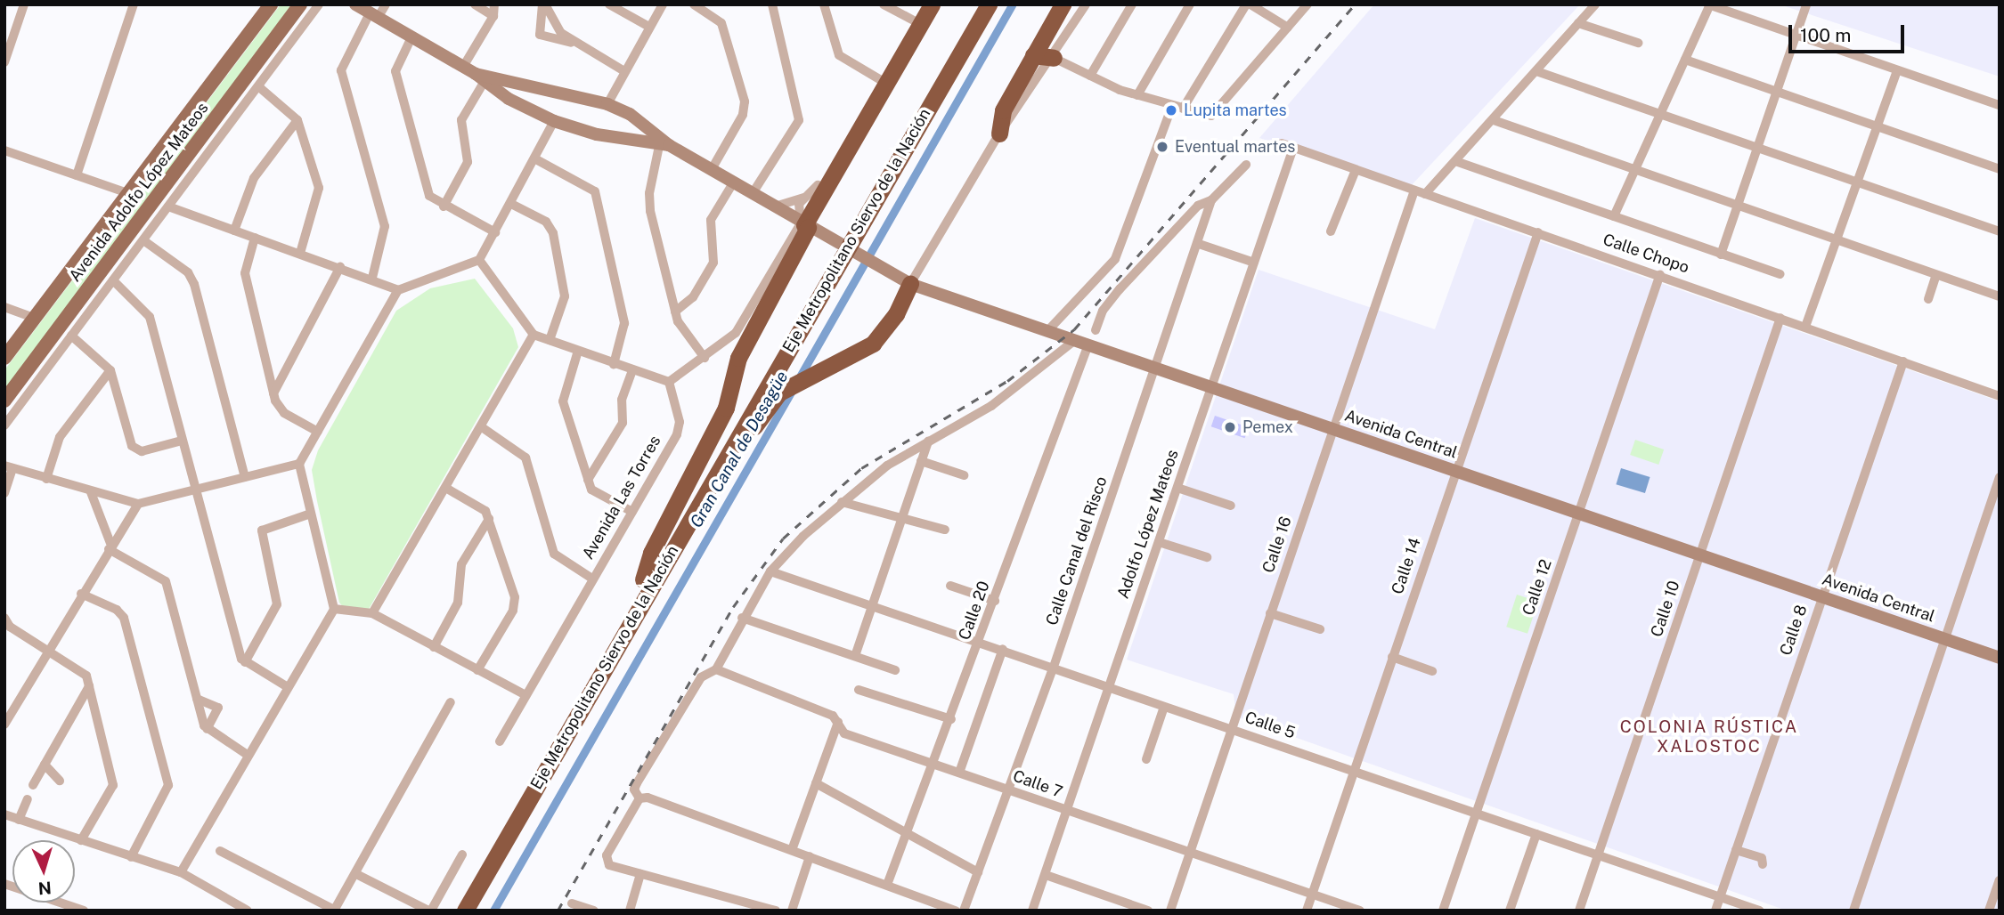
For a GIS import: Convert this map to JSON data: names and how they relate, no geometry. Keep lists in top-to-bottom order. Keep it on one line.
{"streets":{"highway":["Eje Metropolitano Siervo de la Nación"],"main road":["Avenida Adolfo López Mateos"],"street":["Calle Chopo","Avenida Central","Avenida Las Torres","Adolfo López Mateos","Calle 16","Calle Canal del Risco","Calle 14","Calle 12","Calle 10","Calle 20","Calle 8","Calle 5","Calle 7"]},"crossings":[["Calle Chopo","Adolfo López Mateos"],["Calle Chopo","Calle 16"],["Calle Chopo","Calle 14"],["Calle Chopo","Calle 12"],["Calle Chopo","Calle 10"],["Calle Chopo","Calle 8"],["Avenida Central","Adolfo López Mateos"],["Avenida Central","Calle 16"],["Avenida Central","Calle Canal del Risco"],["Avenida Central","Calle 14"],["Avenida Central","Calle 12"],["Avenida Central","Calle 10"],["Avenida Central","Calle 20"],["Avenida Central","Calle 8"],["Adolfo López Mateos","Calle 5"],["Adolfo López Mateos","Calle 7"],["Calle 16","Calle 5"],["Calle 16","Calle 7"],["Calle Canal del Risco","Calle 5"],["Calle Canal del Risco","Calle 7"],["Calle 14","Calle 5"],["Calle 14","Calle 7"],["Calle 12","Calle 5"],["Calle 10","Calle 5"],["Calle 20","Calle 5"],["Calle 20","Calle 7"],["Calle 8","Calle 5"]],"districts":["COLONIA RÚSTICA XALOSTOC"],"water":["Gran Canal de Desagüe"],"places":["Lupita martes","Eventual martes","Pemex"],"scale_bar":"100 m","north":"bottom"}
